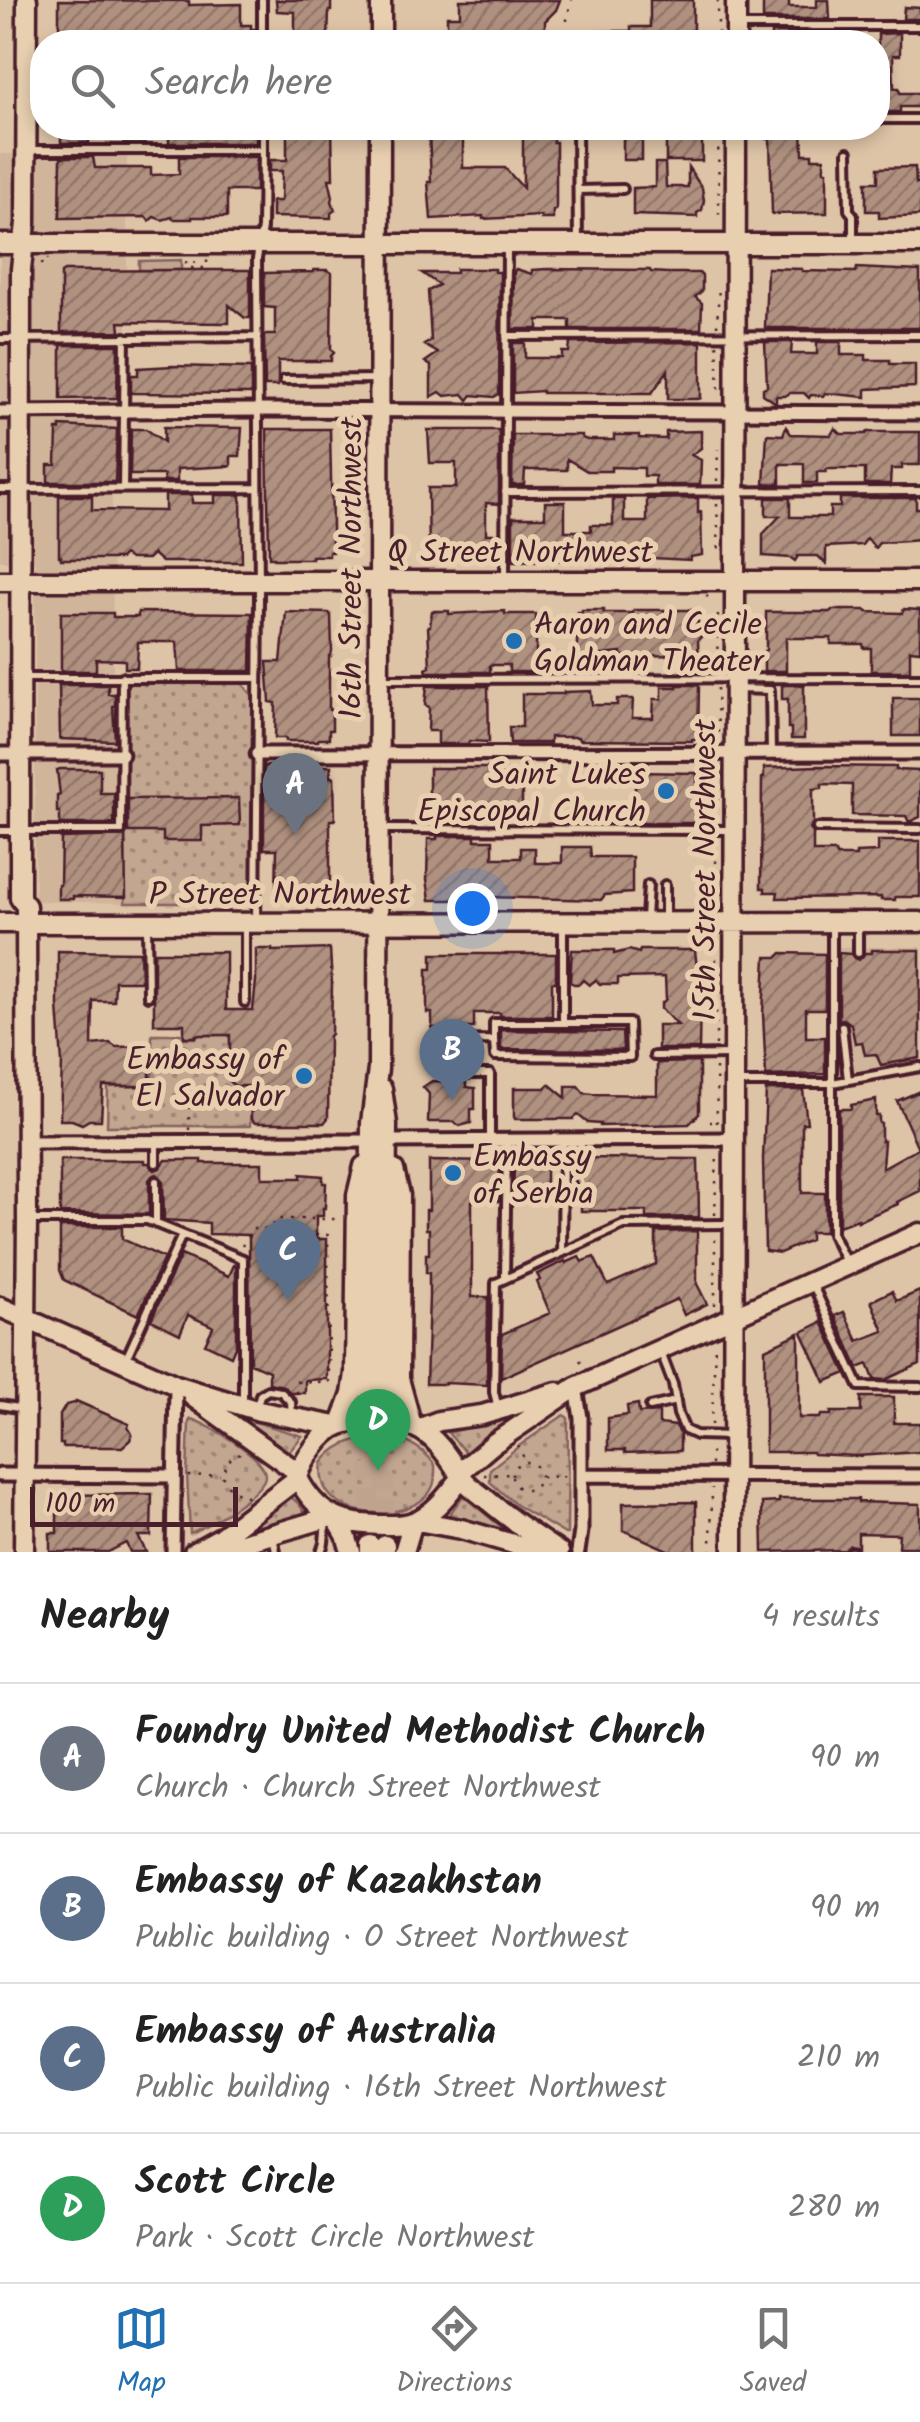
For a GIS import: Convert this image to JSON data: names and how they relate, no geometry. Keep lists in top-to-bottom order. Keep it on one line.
{"streets":{"main road":["Q Street Northwest","16th Street Northwest","15th Street Northwest","P Street Northwest"]},"crossings":[["Q Street Northwest","16th Street Northwest"],["Q Street Northwest","15th Street Northwest"],["16th Street Northwest","P Street Northwest"],["15th Street Northwest","P Street Northwest"]],"places":["Aaron and Cecile Goldman Theater","Saint Lukes Episcopal Church","Embassy of El Salvador","Embassy of Serbia"],"scale_bar":"100 m","page":{"search":"Search here","pins":["A","B","C","D"],"scale":"100 m","heading":["Nearby","4 results"],"list":[{"mark":"A","name":"Foundry United Methodist Church","note":"Church · Church Street Northwest","value":"90 m"},{"mark":"B","name":"Embassy of Kazakhstan","note":"Public building · O Street Northwest","value":"90 m"},{"mark":"C","name":"Embassy of Australia","note":"Public building · 16th Street Northwest","value":"210 m"},{"mark":"D","name":"Scott Circle","note":"Park · Scott Circle Northwest","value":"280 m"}],"nav":["Map","Directions","Saved"]}}
